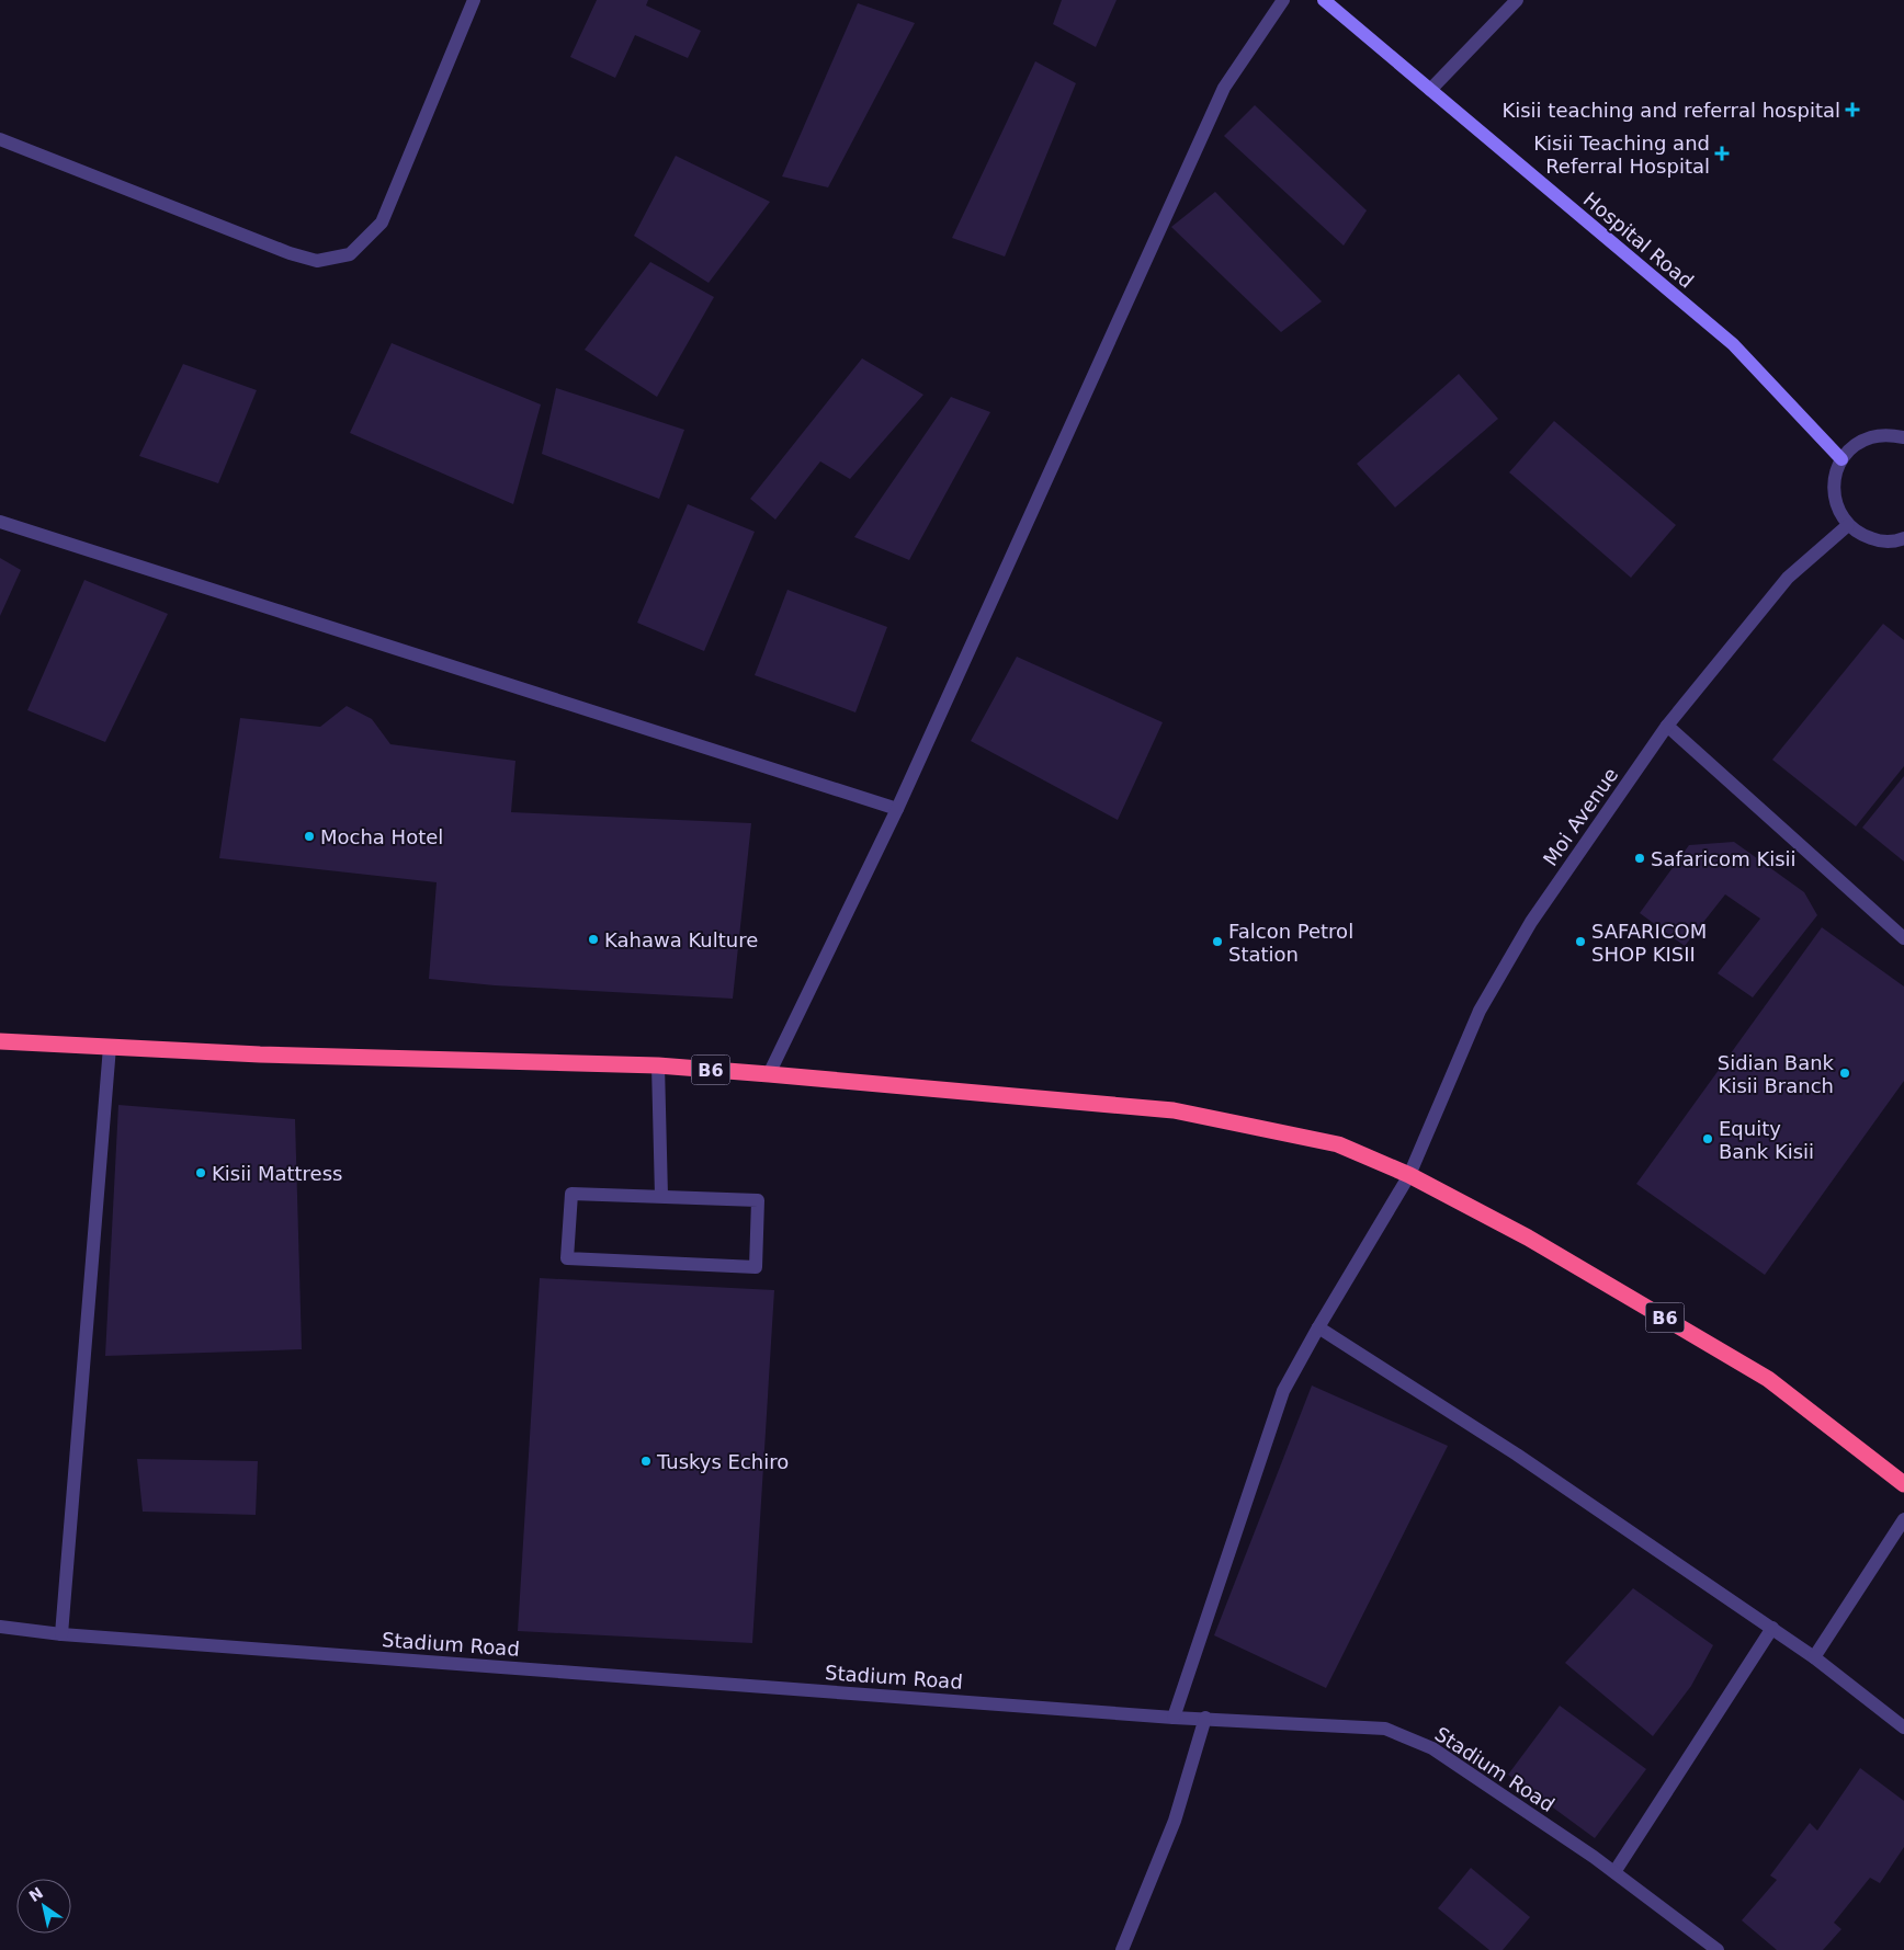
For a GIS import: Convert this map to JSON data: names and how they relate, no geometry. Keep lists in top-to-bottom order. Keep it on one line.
{"streets":{"highway":["B6"],"street":["Hospital Road","Moi Avenue","Stadium Road"]},"crossings":[["Moi Avenue","B6"],["Moi Avenue","Stadium Road"]],"places":{"health":["Kisii teaching and referral hospital","Kisii Teaching and Referral Hospital"],"other":["Mocha Hotel","Safaricom Kisii","Kahawa Kulture","Falcon Petrol Station","SAFARICOM SHOP KISII","Sidian Bank Kisii Branch","Equity Bank Kisii","Kisii Mattress","Tuskys Echiro"]},"north":"top left"}
